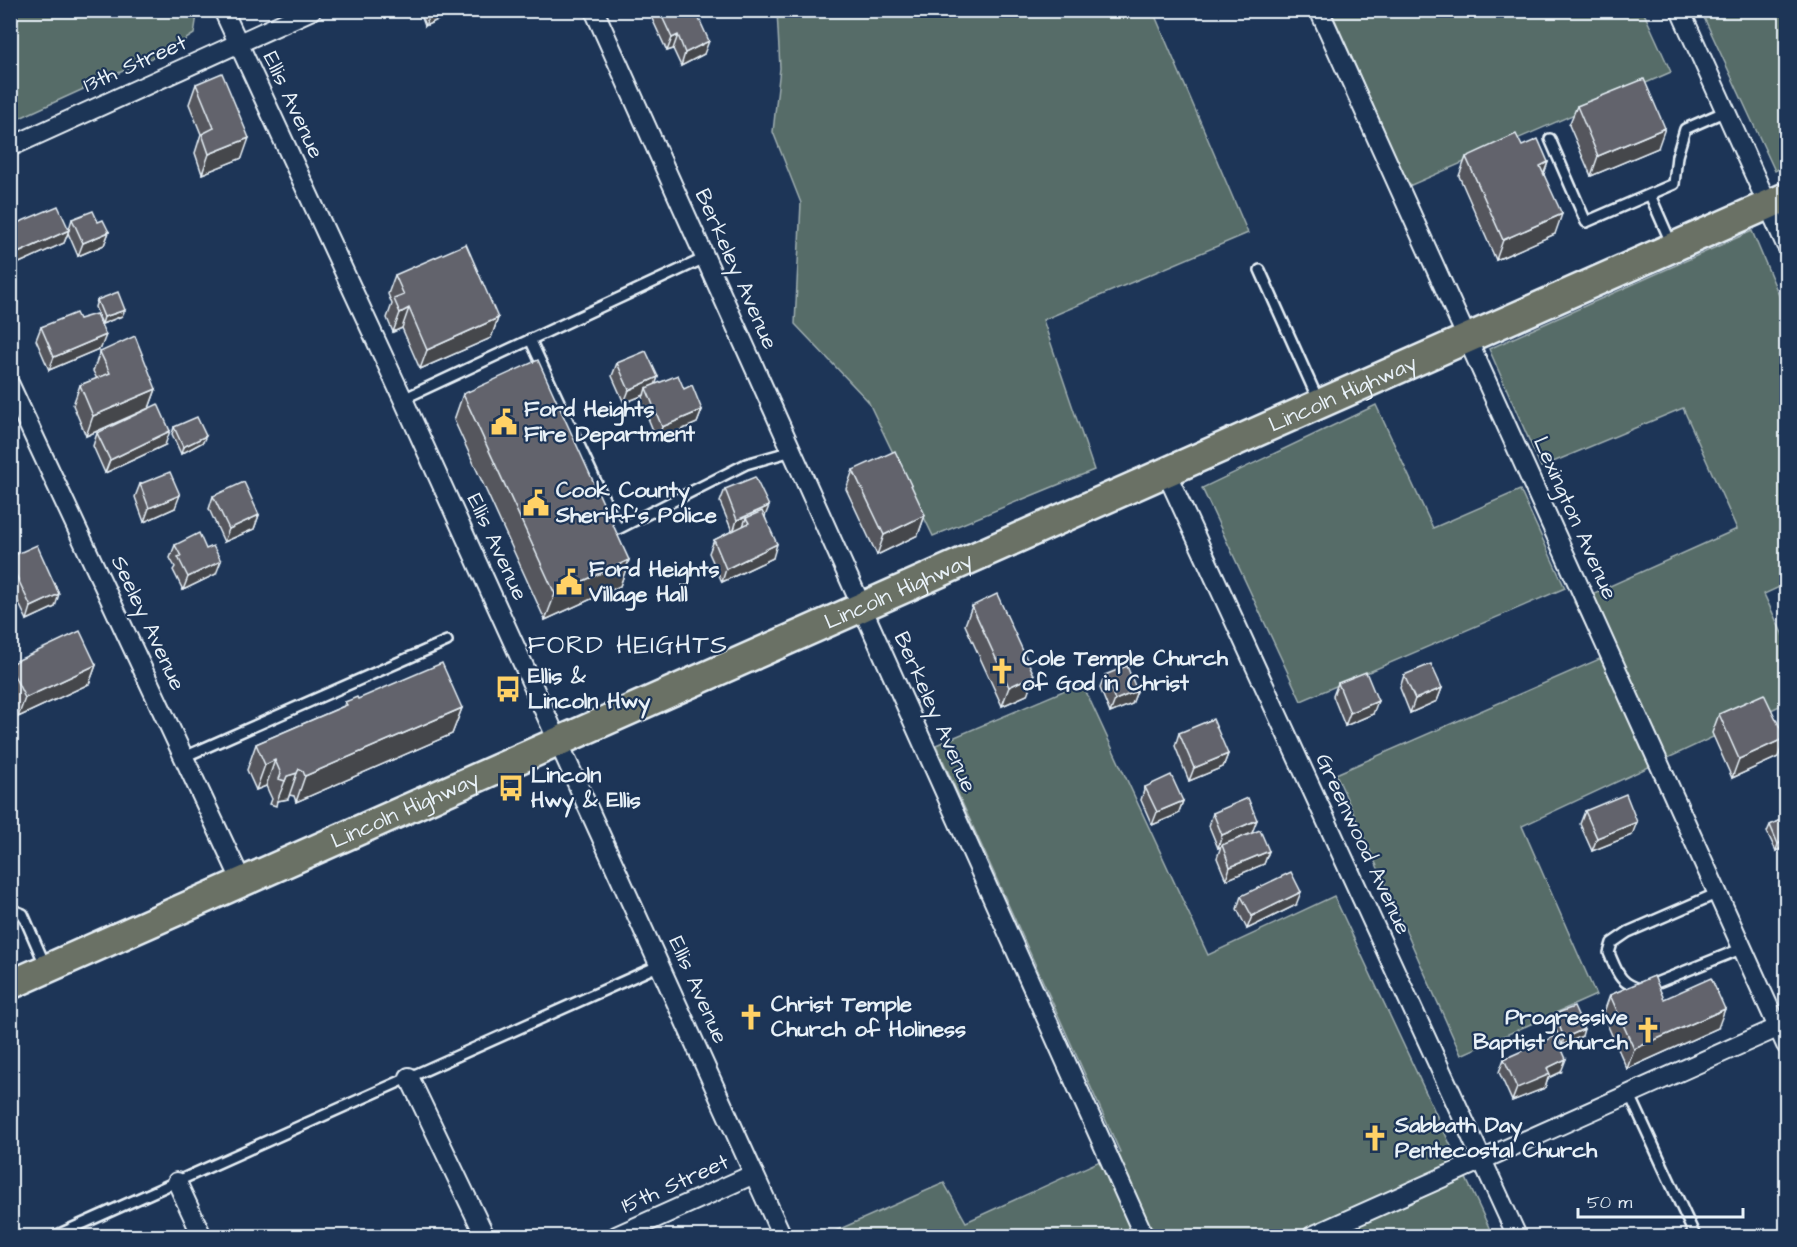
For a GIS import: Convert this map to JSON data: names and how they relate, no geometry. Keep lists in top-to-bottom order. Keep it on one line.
{"streets":{"main road":["Lincoln Highway"],"street":["13th Street","Ellis Avenue","Berkeley Avenue","Lexington Avenue","Seeley Avenue","Greenwood Avenue","15th Street"]},"crossings":[["13th Street","Ellis Avenue"],["Ellis Avenue","Lincoln Highway"],["Ellis Avenue","15th Street"],["Berkeley Avenue","Lincoln Highway"],["Lincoln Highway","Lexington Avenue"],["Lincoln Highway","Seeley Avenue"],["Lincoln Highway","Greenwood Avenue"]],"districts":["FORD HEIGHTS"],"places":{"public building":["Ford Heights Fire Department","Cook County Sheriff's Police","Ford Heights Village Hall"],"church":["Cole Temple Church of God in Christ","Christ Temple Church of Holiness","Progressive Baptist Church","Sabbath Day Pentecostal Church"],"bus stop":["Ellis & Lincoln Hwy","Lincoln Hwy & Ellis"]},"scale_bar":"50 m"}
